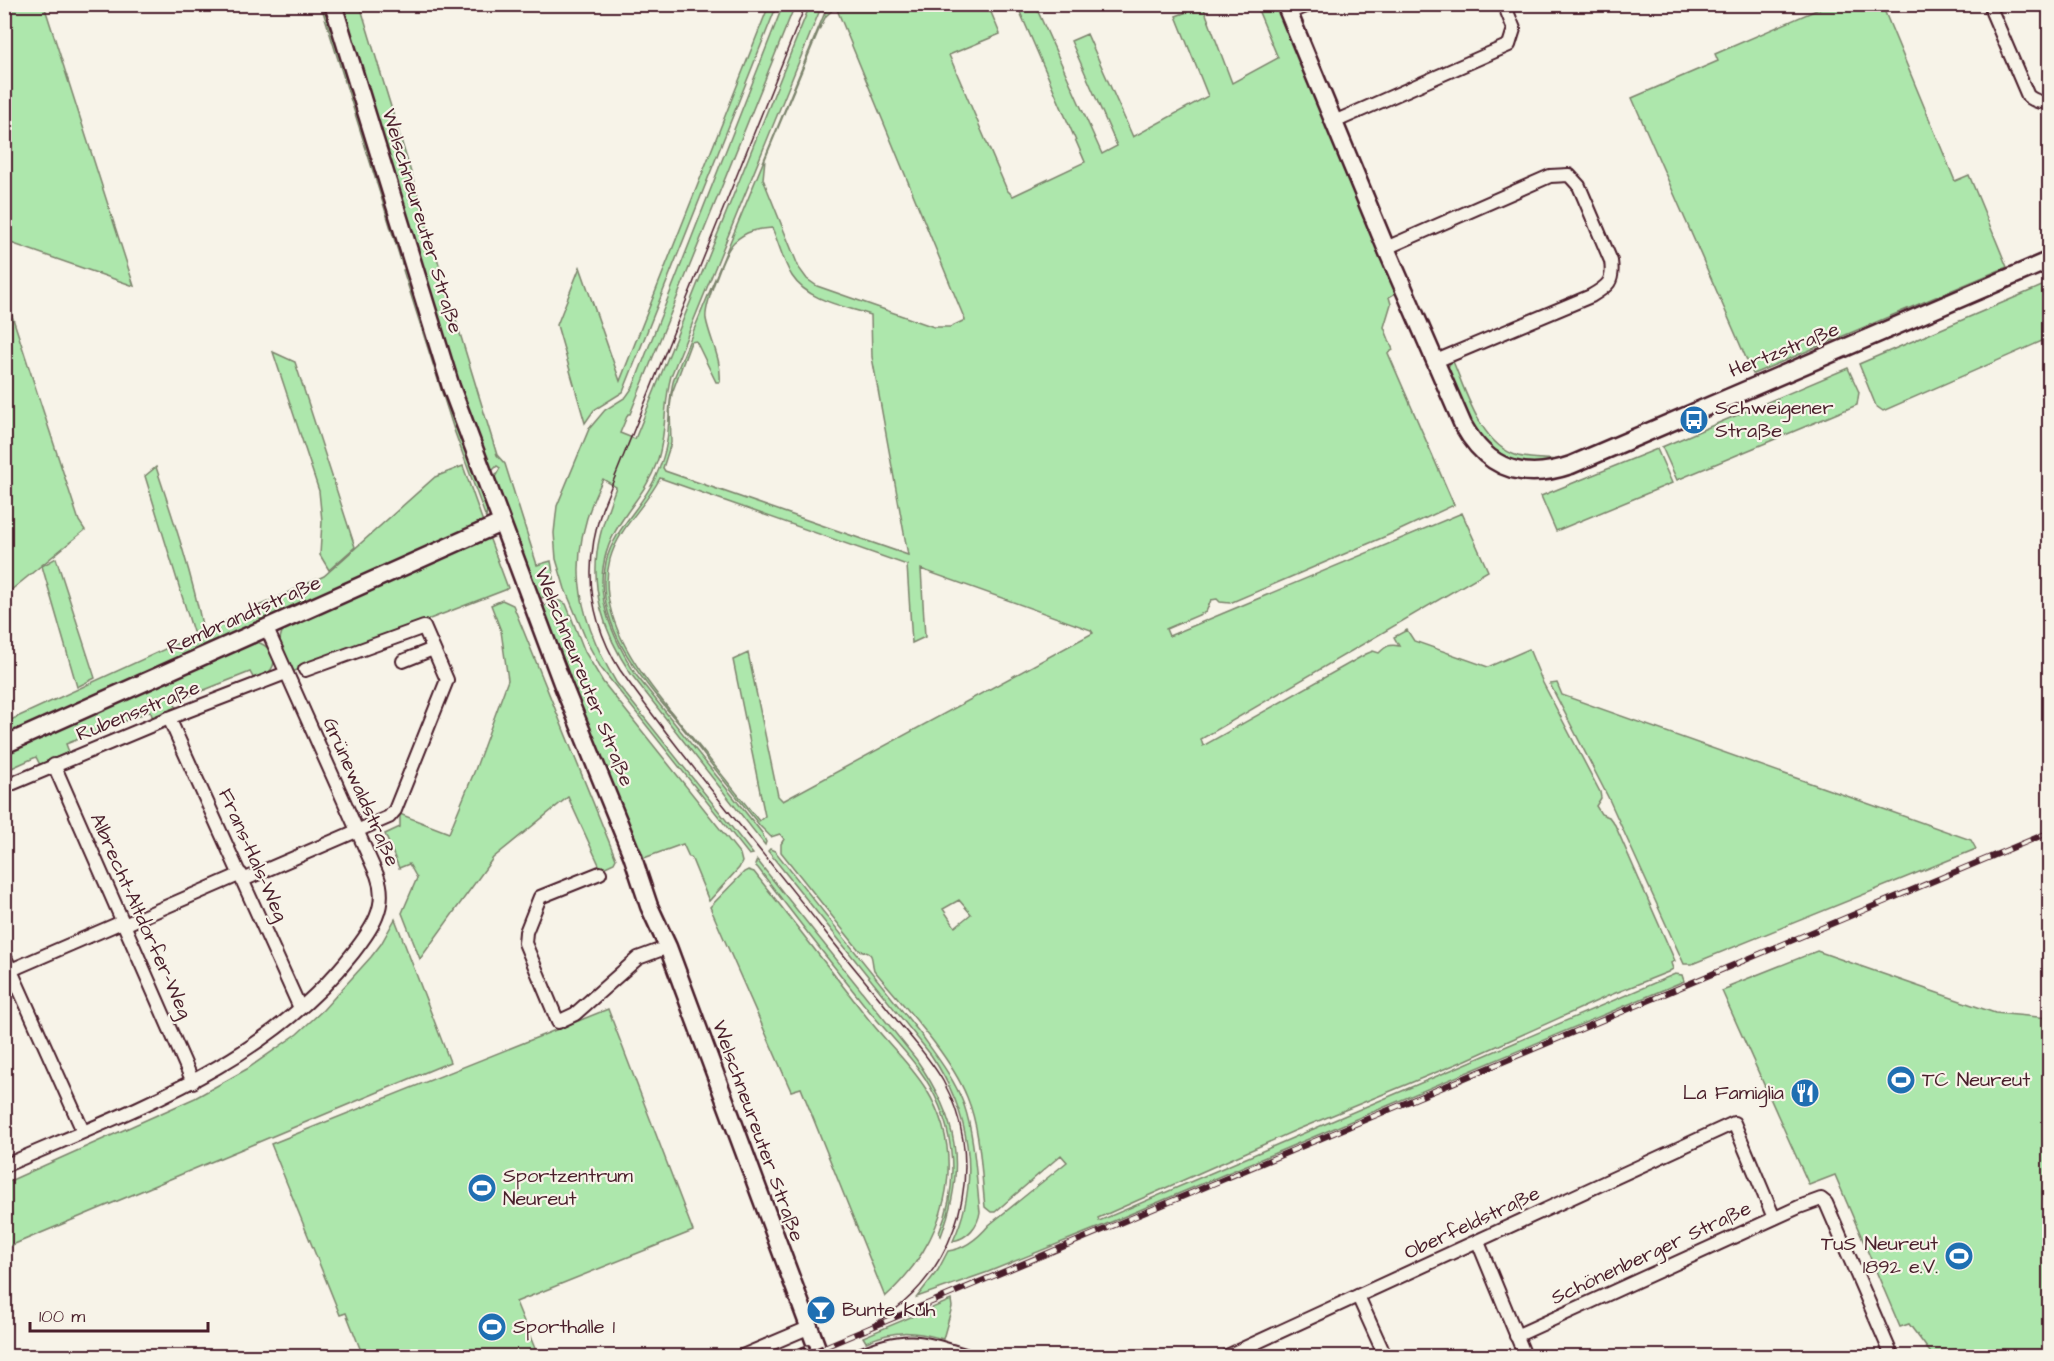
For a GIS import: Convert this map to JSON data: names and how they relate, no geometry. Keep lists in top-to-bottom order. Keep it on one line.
{"streets":{"main road":["Welschneureuter Straße","Hertzstraße","Rembrandtstraße"],"street":["Rubensstraße","Grünewaldstraße","Frans-Hals-Weg","Albrecht-Altdorfer-Weg","Oberfeldstraße","Schönenberger Straße"]},"crossings":[["Welschneureuter Straße","Rembrandtstraße"],["Rembrandtstraße","Grünewaldstraße"],["Rubensstraße","Grünewaldstraße"],["Rubensstraße","Frans-Hals-Weg"],["Rubensstraße","Albrecht-Altdorfer-Weg"],["Grünewaldstraße","Frans-Hals-Weg"],["Grünewaldstraße","Albrecht-Altdorfer-Weg"],["Oberfeldstraße","Schönenberger Straße"]],"places":{"bus stop":["Schweigener Straße"],"sports":["TC Neureut","Sportzentrum Neureut","TuS Neureut 1892 e.V.","Sporthalle 1"],"restaurant":["La Famiglia"],"bar":["Bunte Kuh"]},"scale_bar":"100 m"}
